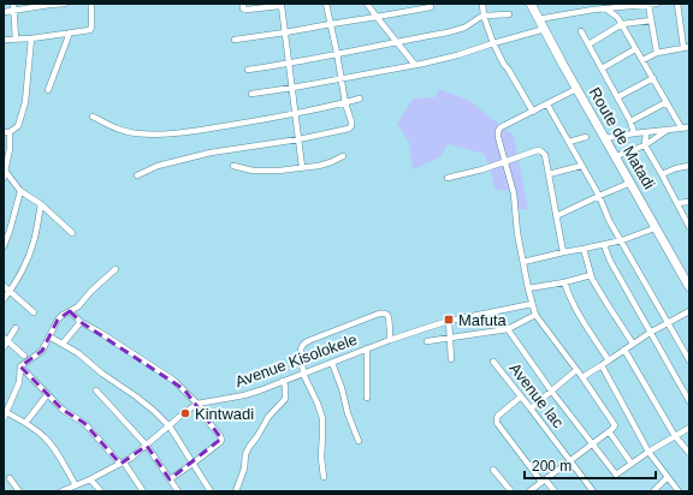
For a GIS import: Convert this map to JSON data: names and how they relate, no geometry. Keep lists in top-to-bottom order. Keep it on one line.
{"streets":{"main road":["Route de Matadi"],"street":["Avenue Kisolokele","Avenue lac"]},"places":{"transit":["Mafuta"],"other":["Kintwadi"]},"scale_bar":"200 m"}
